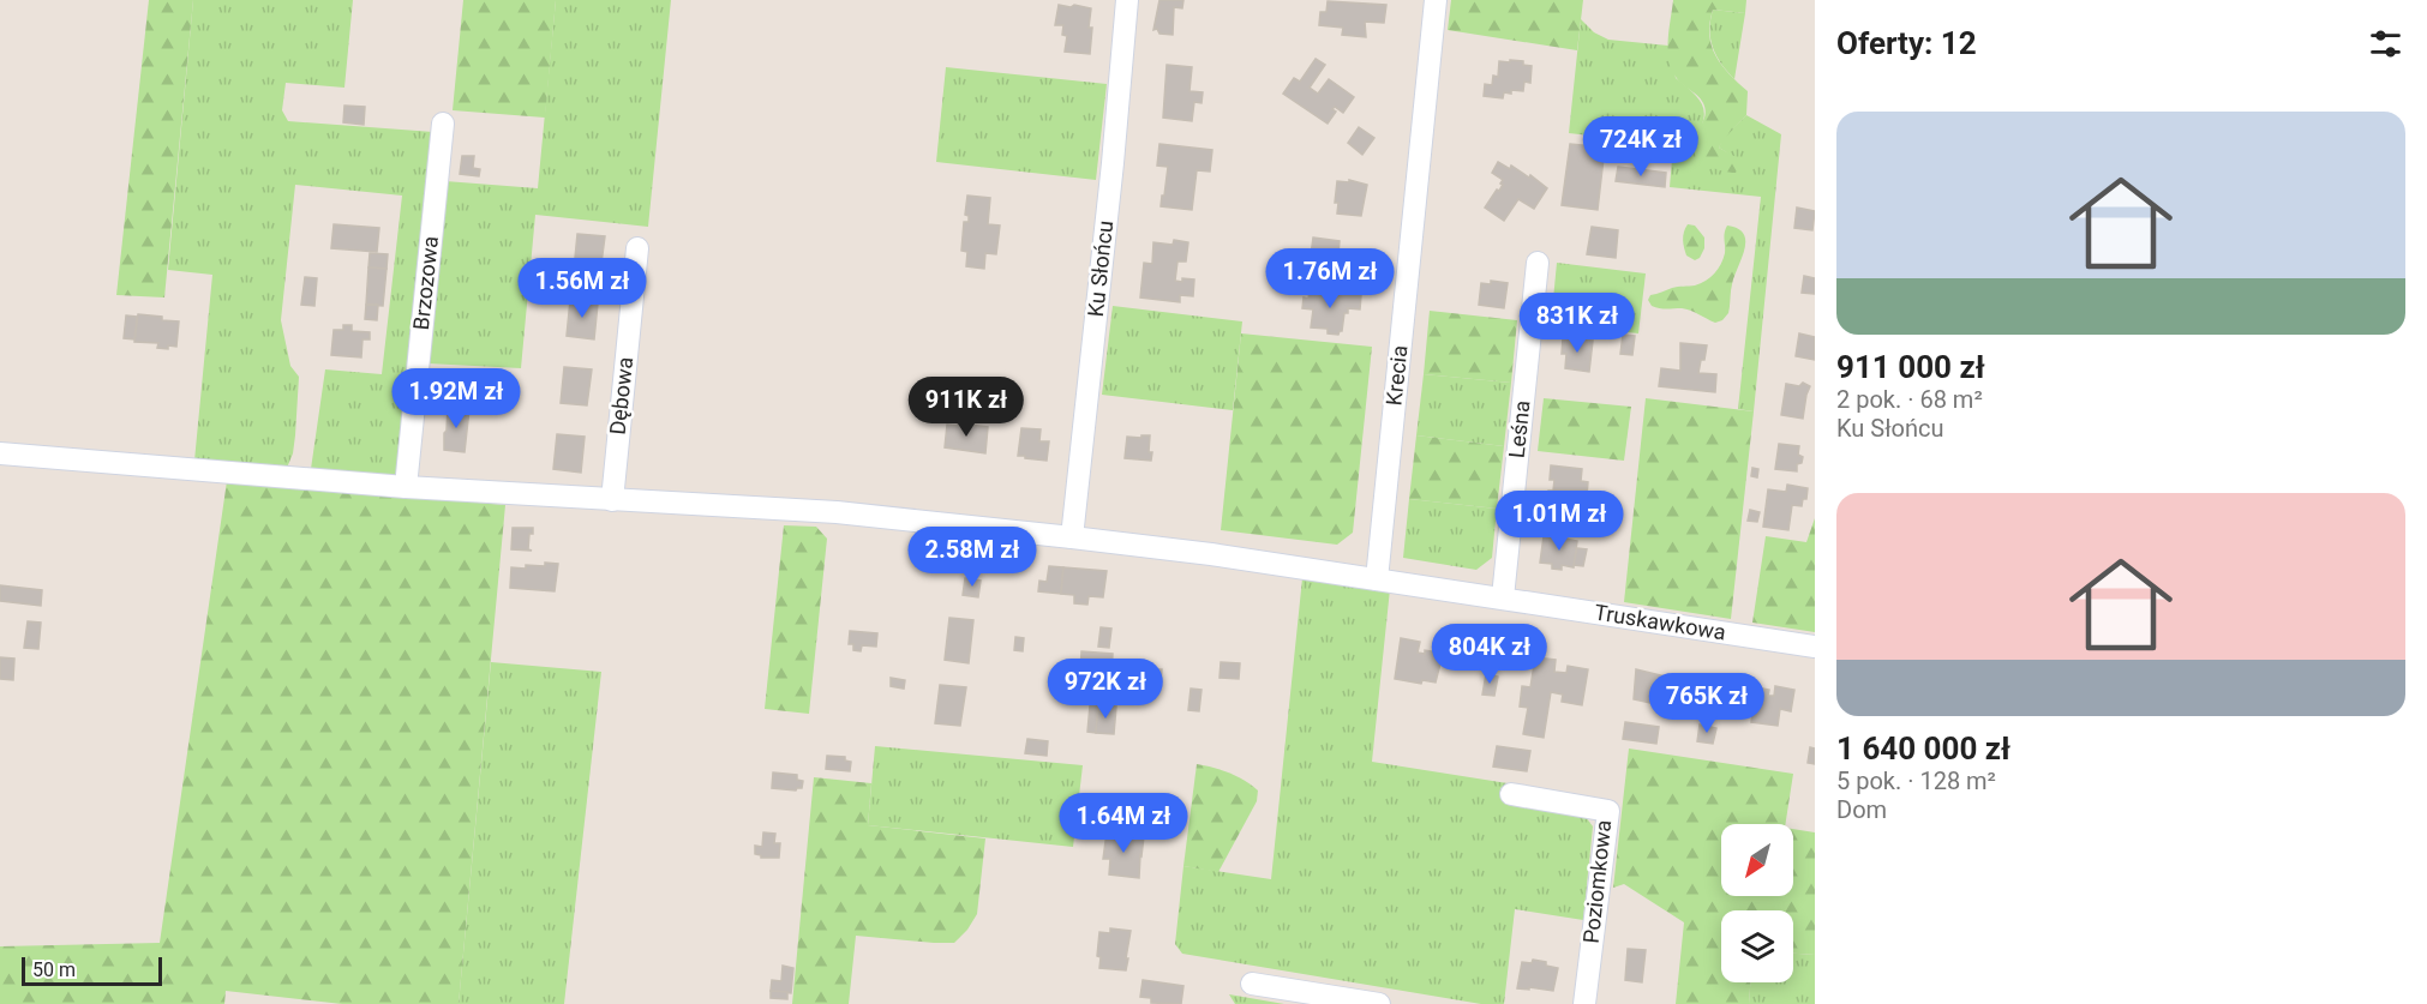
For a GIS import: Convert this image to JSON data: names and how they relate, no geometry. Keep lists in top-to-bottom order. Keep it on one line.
{"streets":{"street":["Ku Słońcu","Brzozowa","Krecia","Dębowa","Leśna","Truskawkowa","Poziomkowa"]},"crossings":[["Ku Słońcu","Truskawkowa"],["Brzozowa","Truskawkowa"],["Krecia","Truskawkowa"],["Dębowa","Truskawkowa"],["Leśna","Truskawkowa"]],"scale_bar":"50 m","north":"bottom left","page":{"heading":"Oferty: 12","list":[{"name":"911 000 zł","note":"2 pok. · 68 m² · Ku Słońcu"},{"name":"1 640 000 zł","note":"5 pok. · 128 m² · Dom"}],"price":["724K zł","1.76M zł","1.56M zł","831K zł","1.92M zł","911K zł","1.01M zł","2.58M zł","804K zł","972K zł","765K zł","1.64M zł"],"scale":"50 m"}}
